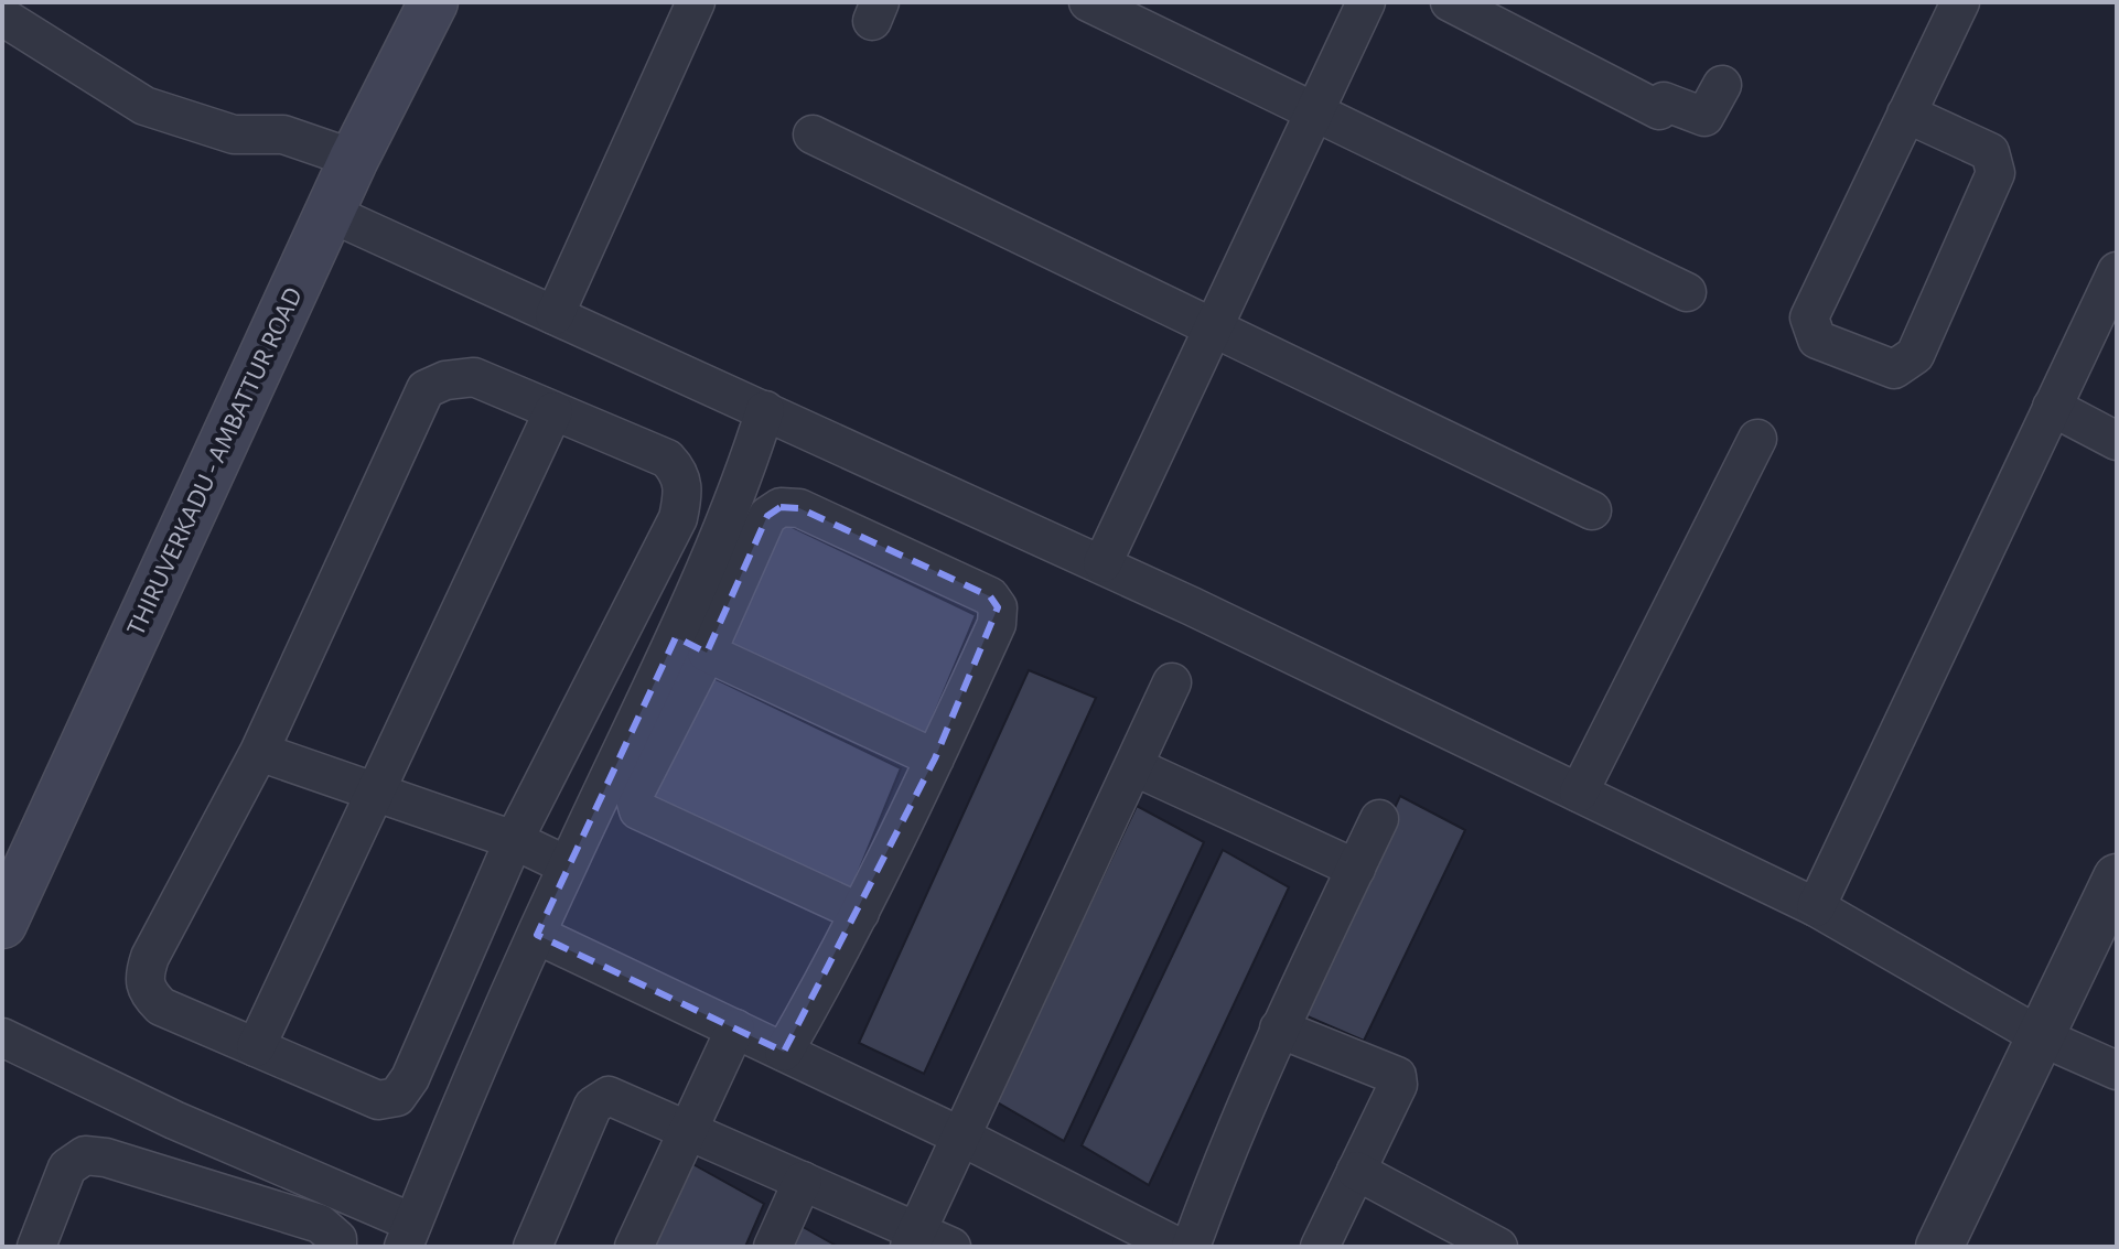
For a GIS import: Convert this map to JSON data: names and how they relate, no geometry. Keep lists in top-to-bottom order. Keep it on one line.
{"streets":{"main road":["THIRUVERKADU - AMBATTUR ROAD"]}}
